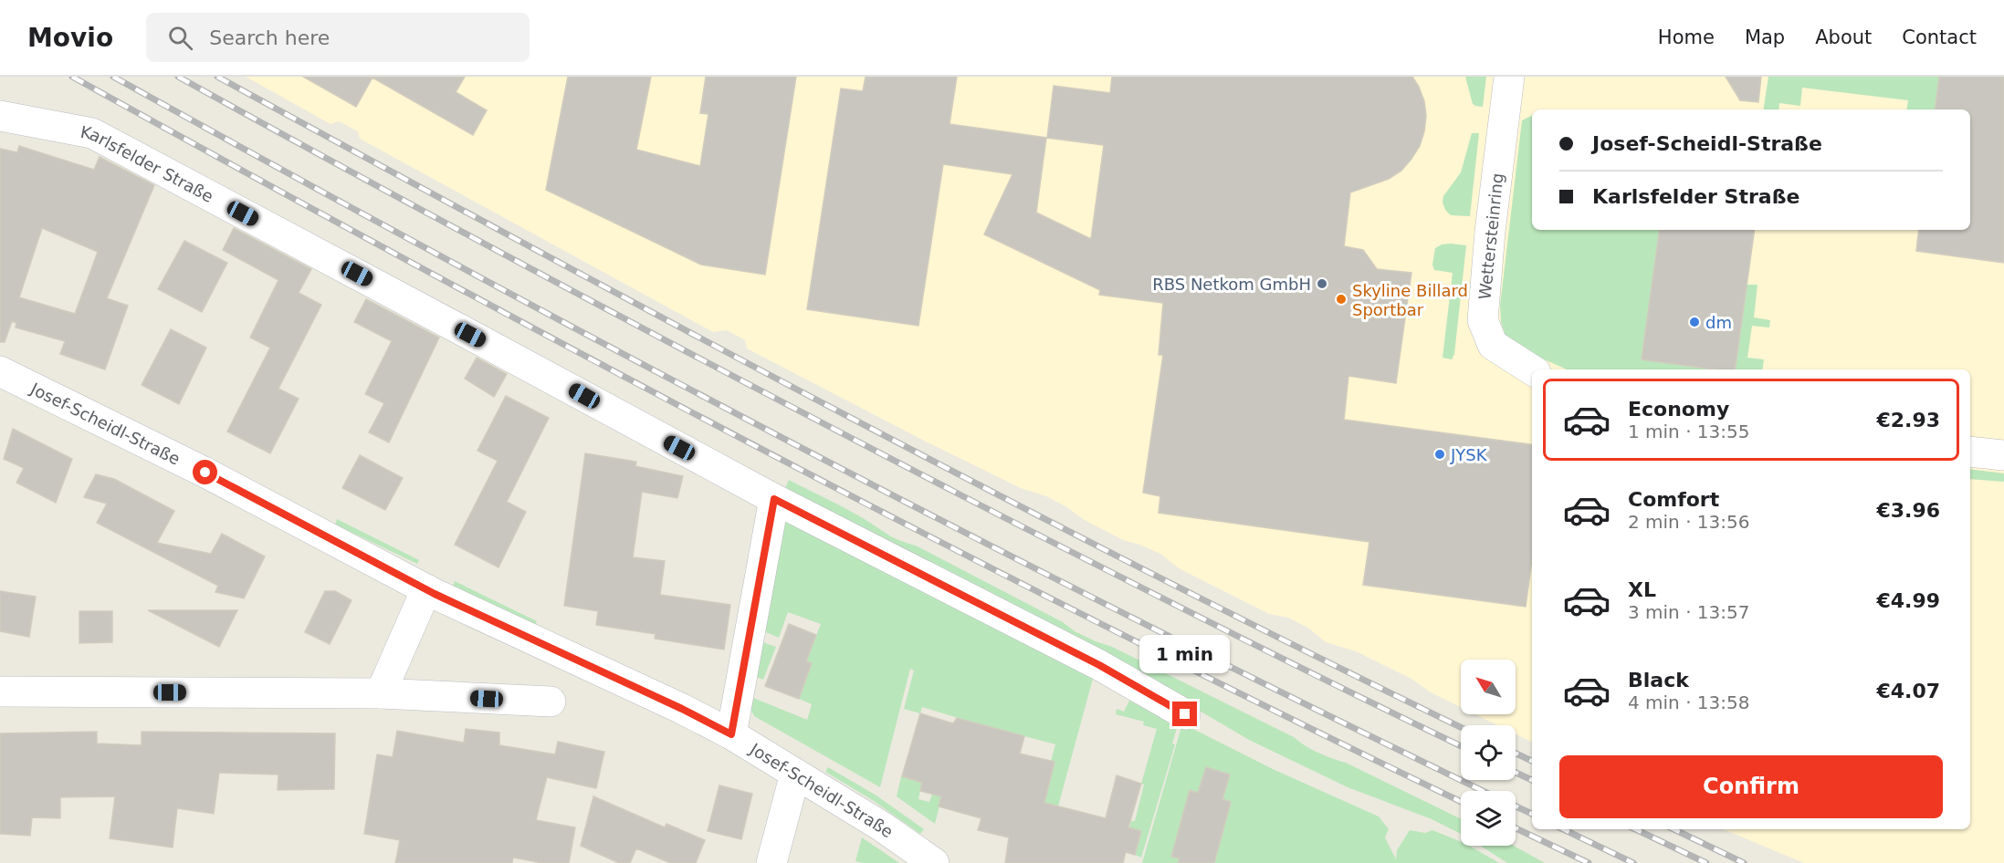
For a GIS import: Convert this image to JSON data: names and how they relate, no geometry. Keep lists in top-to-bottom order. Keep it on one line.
{"streets":{"street":["Karlsfelder Straße","Wettersteinring","Josef-Scheidl-Straße"]},"places":["RBS Netkom GmbH","Skyline Billard Sportbar","dm","JYSK"],"north":"top left","page":{"header":"Movio","search":"Search here","nav":["Home","Map","About","Contact"],"banner":["Josef-Scheidl-Straße","Karlsfelder Straße"],"list":[{"name":"Economy","note":"1 min · 13:55","value":"€2.93"},{"name":"Comfort","note":"2 min · 13:56","value":"€3.96"},{"name":"XL","note":"3 min · 13:57","value":"€4.99"},{"name":"Black","note":"4 min · 13:58","value":"€4.07"}],"bubble":"1 min","buttons":"Confirm"}}
